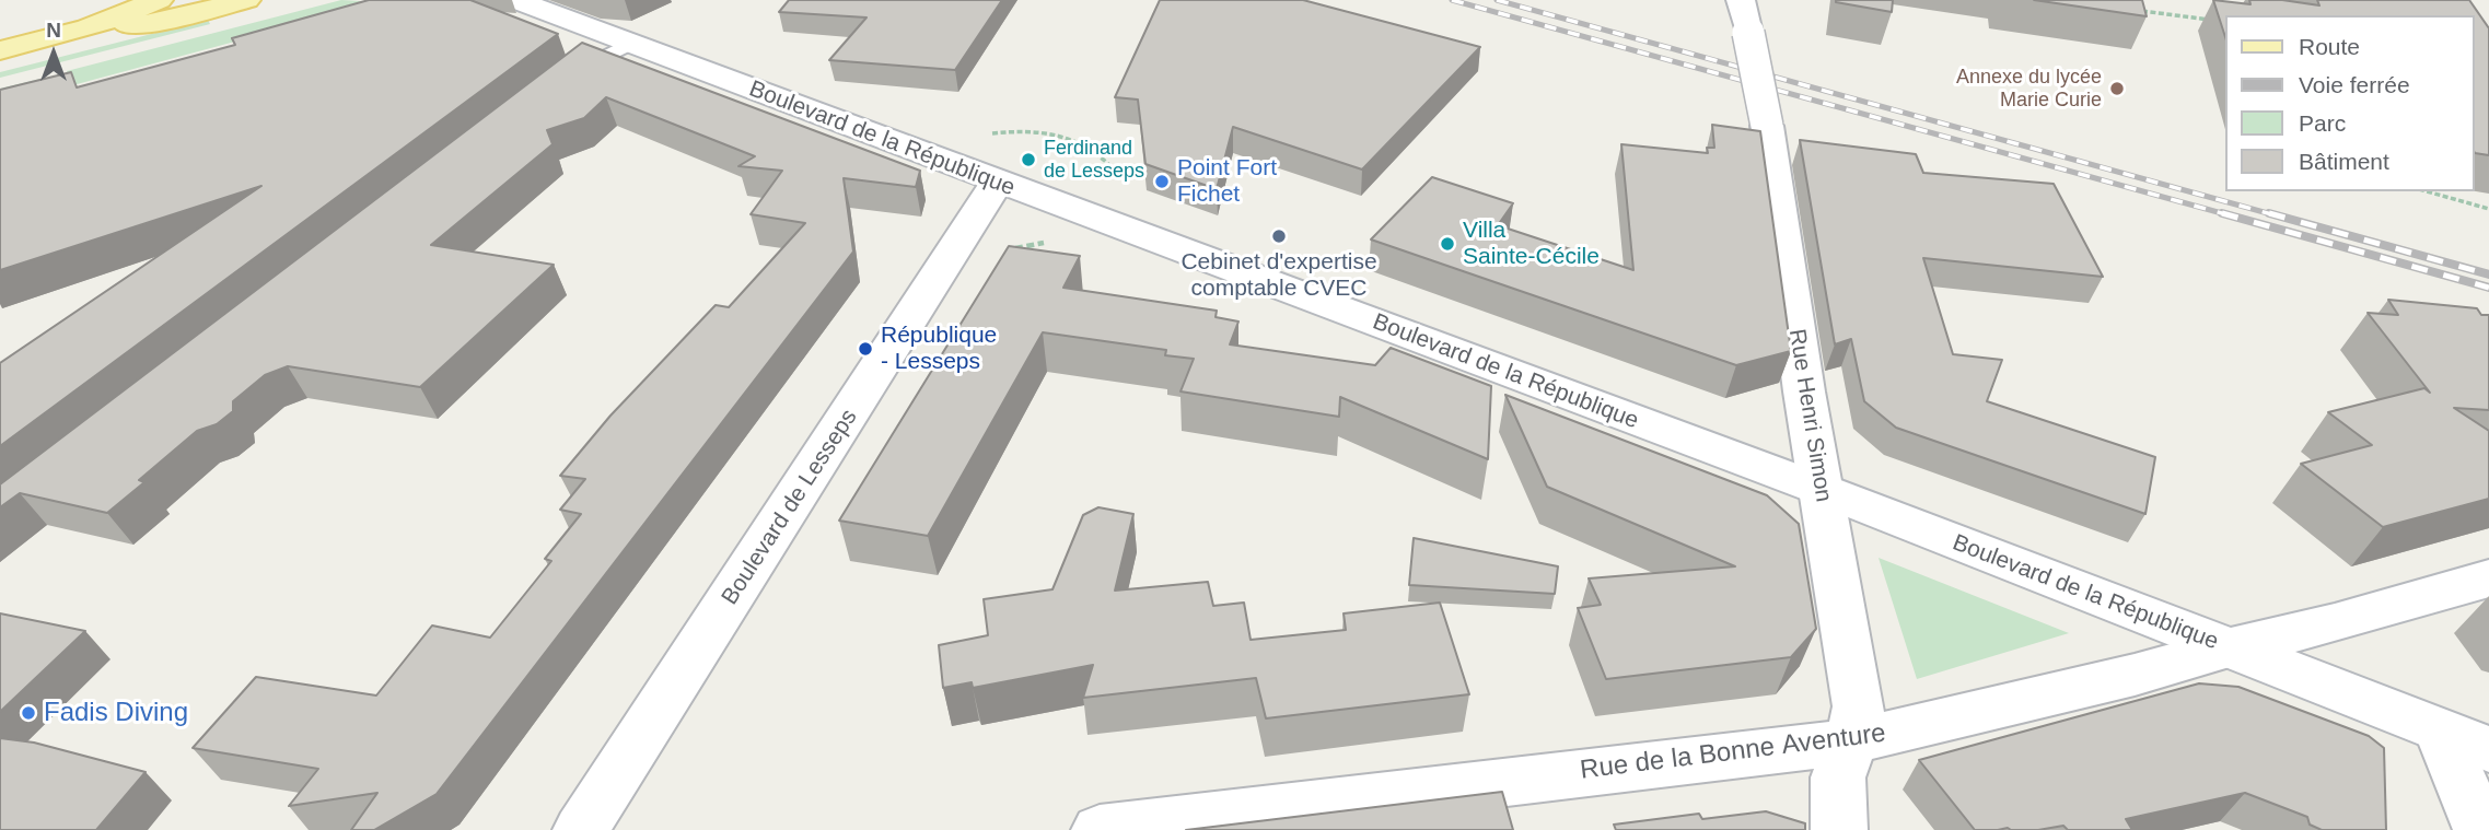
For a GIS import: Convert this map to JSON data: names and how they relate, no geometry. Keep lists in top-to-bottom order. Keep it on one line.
{"streets":{"street":["Boulevard de la République","Rue Henri Simon","Boulevard de Lesseps","Rue de la Bonne Aventure"]},"crossings":[["Boulevard de la République","Rue Henri Simon"],["Boulevard de la République","Boulevard de Lesseps"],["Boulevard de la République","Rue de la Bonne Aventure"],["Rue Henri Simon","Rue de la Bonne Aventure"]],"places":["Annexe du lycée Marie Curie","Ferdinand de Lesseps","Point Fort Fichet","Cebinet d'expertise comptable CVEC","Villa Sainte-Cécile","République - Lesseps","Fadis Diving"],"legend":["Route","Voie ferrée","Parc","Bâtiment"],"north":"top"}
